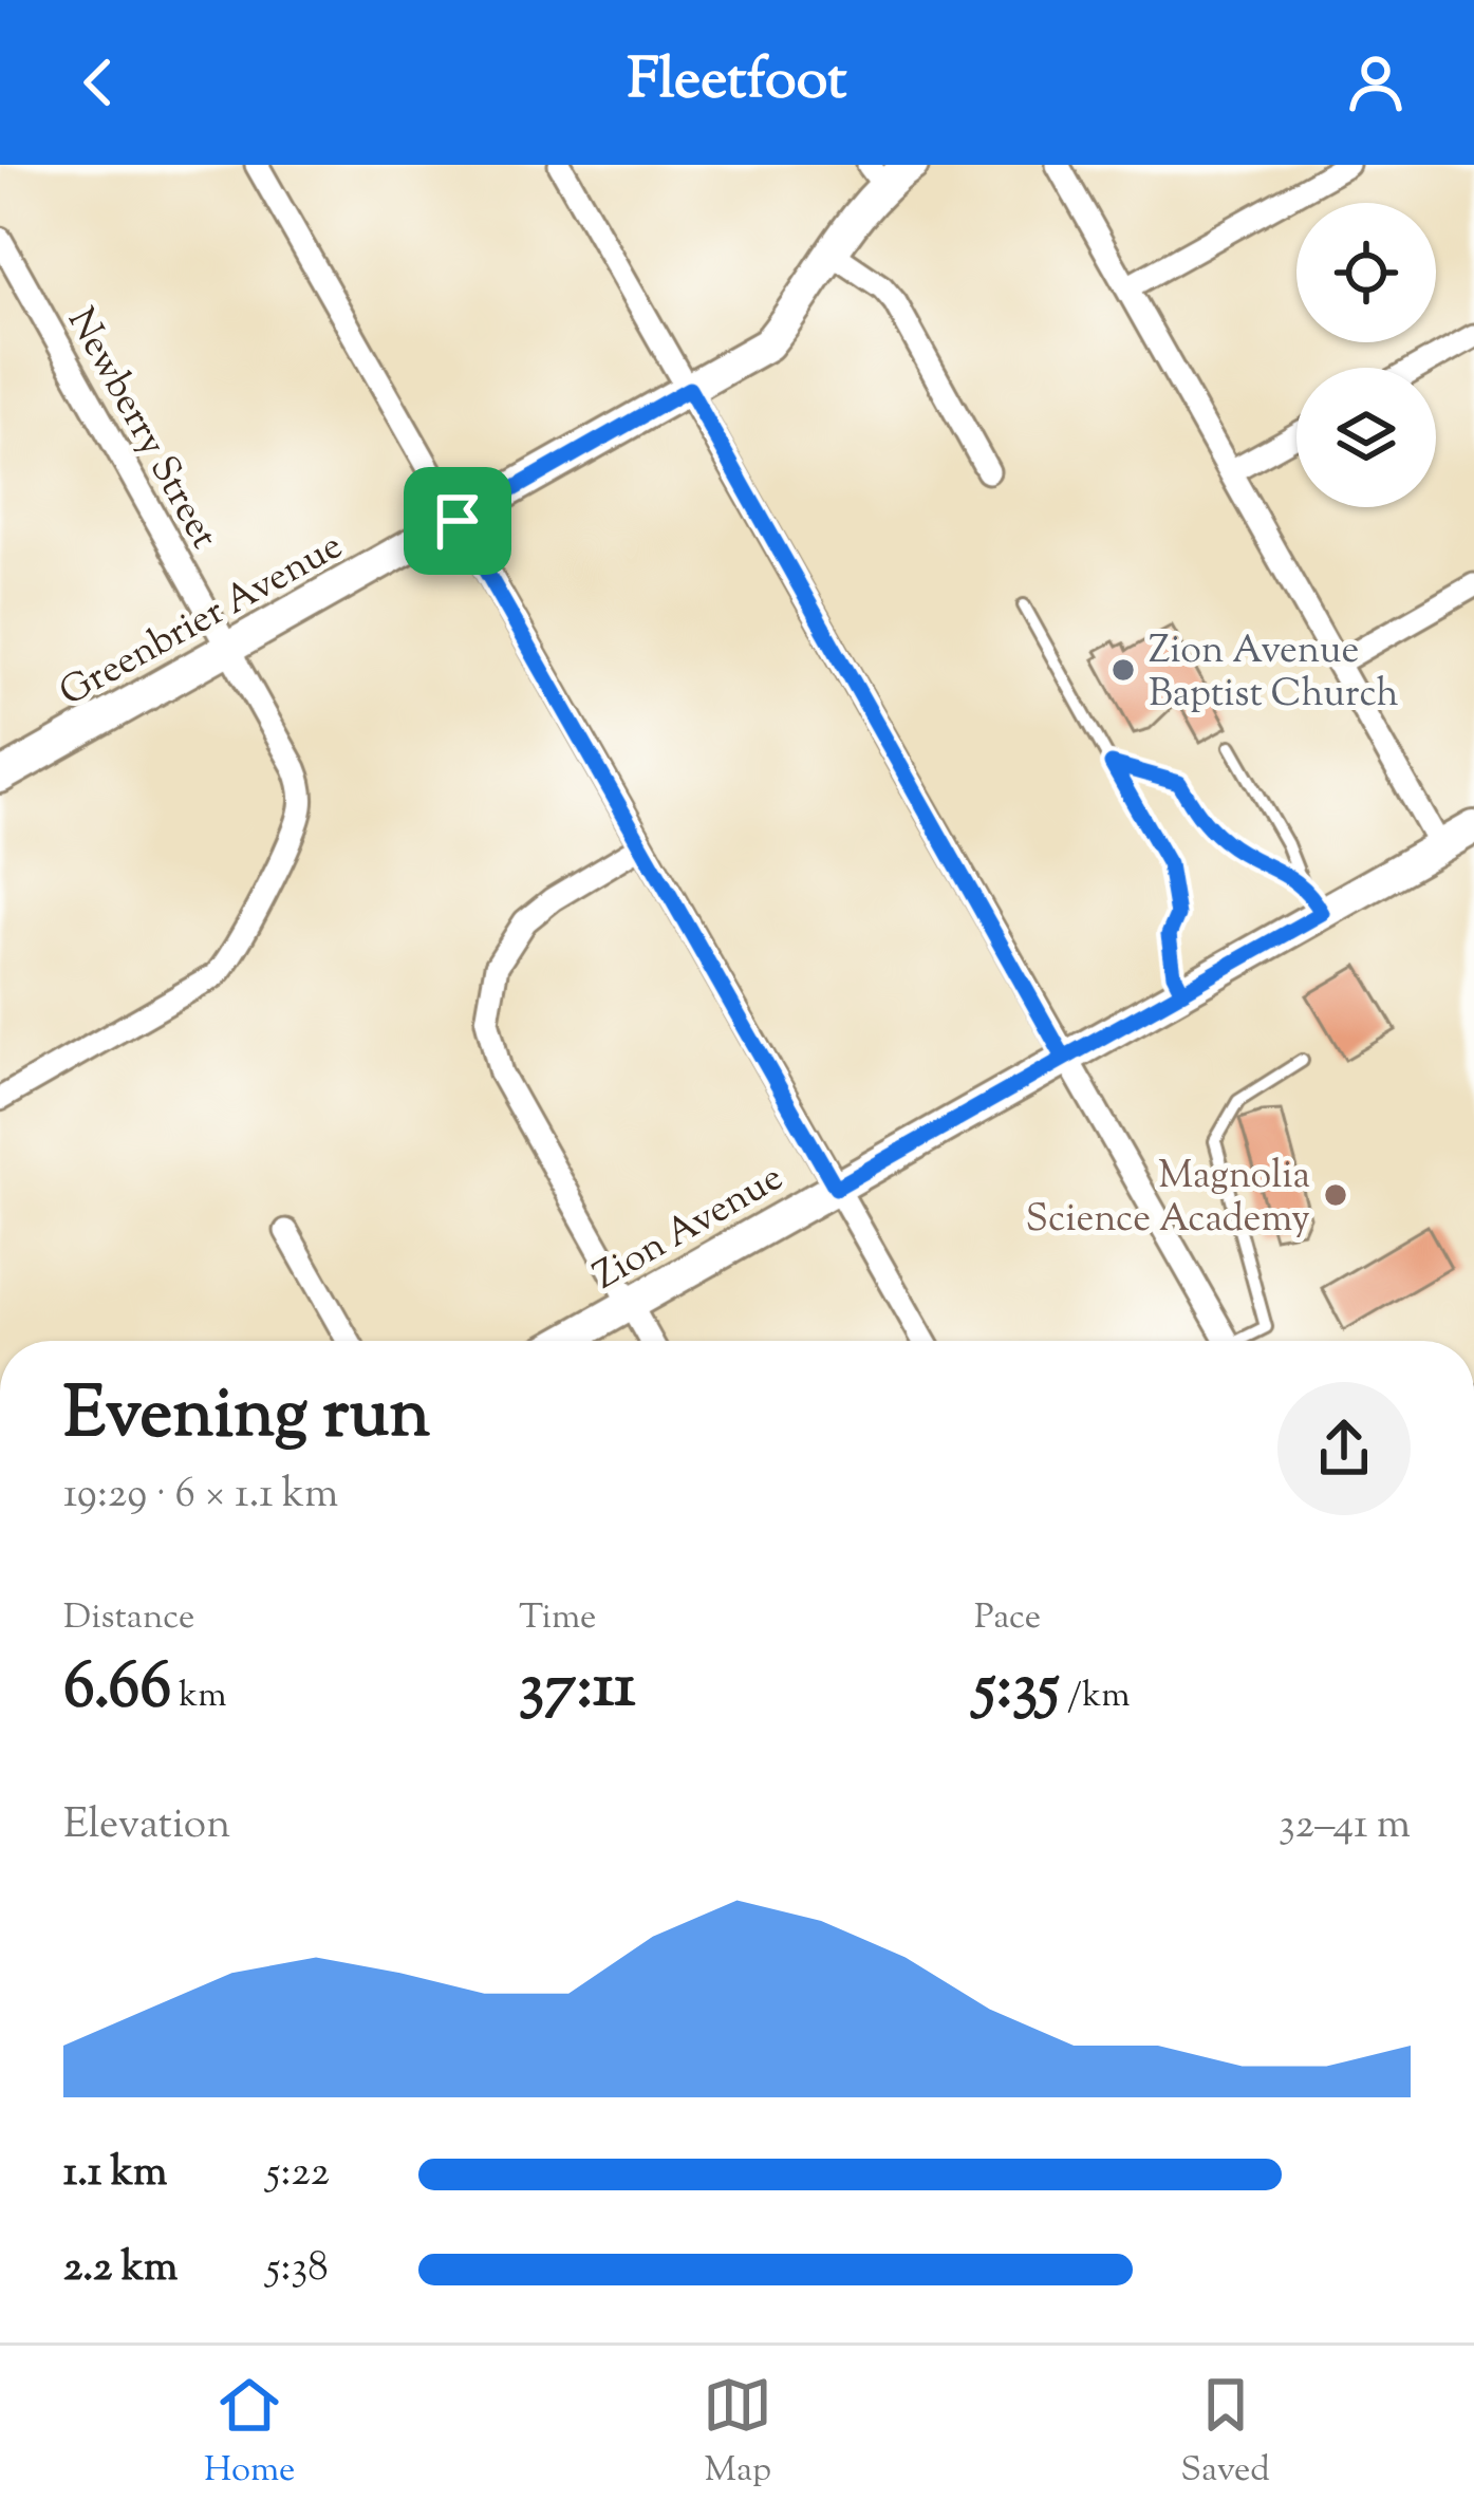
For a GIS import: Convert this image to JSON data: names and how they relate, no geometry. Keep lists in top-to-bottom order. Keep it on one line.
{"streets":{"street":["Newberry Street","Greenbrier Avenue","Zion Avenue"]},"crossings":[["Newberry Street","Greenbrier Avenue"]],"places":["Zion Avenue Baptist Church","Magnolia Science Academy"],"page":{"header":"Fleetfoot","heading":["Evening run","19:29 · 6 × 1.1 km"],"stats":[["Distance","6.66 km"],["Time","37:11"],["Pace","5:35 /km"]],"chart":["Elevation","32–41 m"],"list":[{"name":"1.1 km","note":"5:22"},{"name":"2.2 km","note":"5:38"}],"tabs":["Home","Map","Saved"]}}
